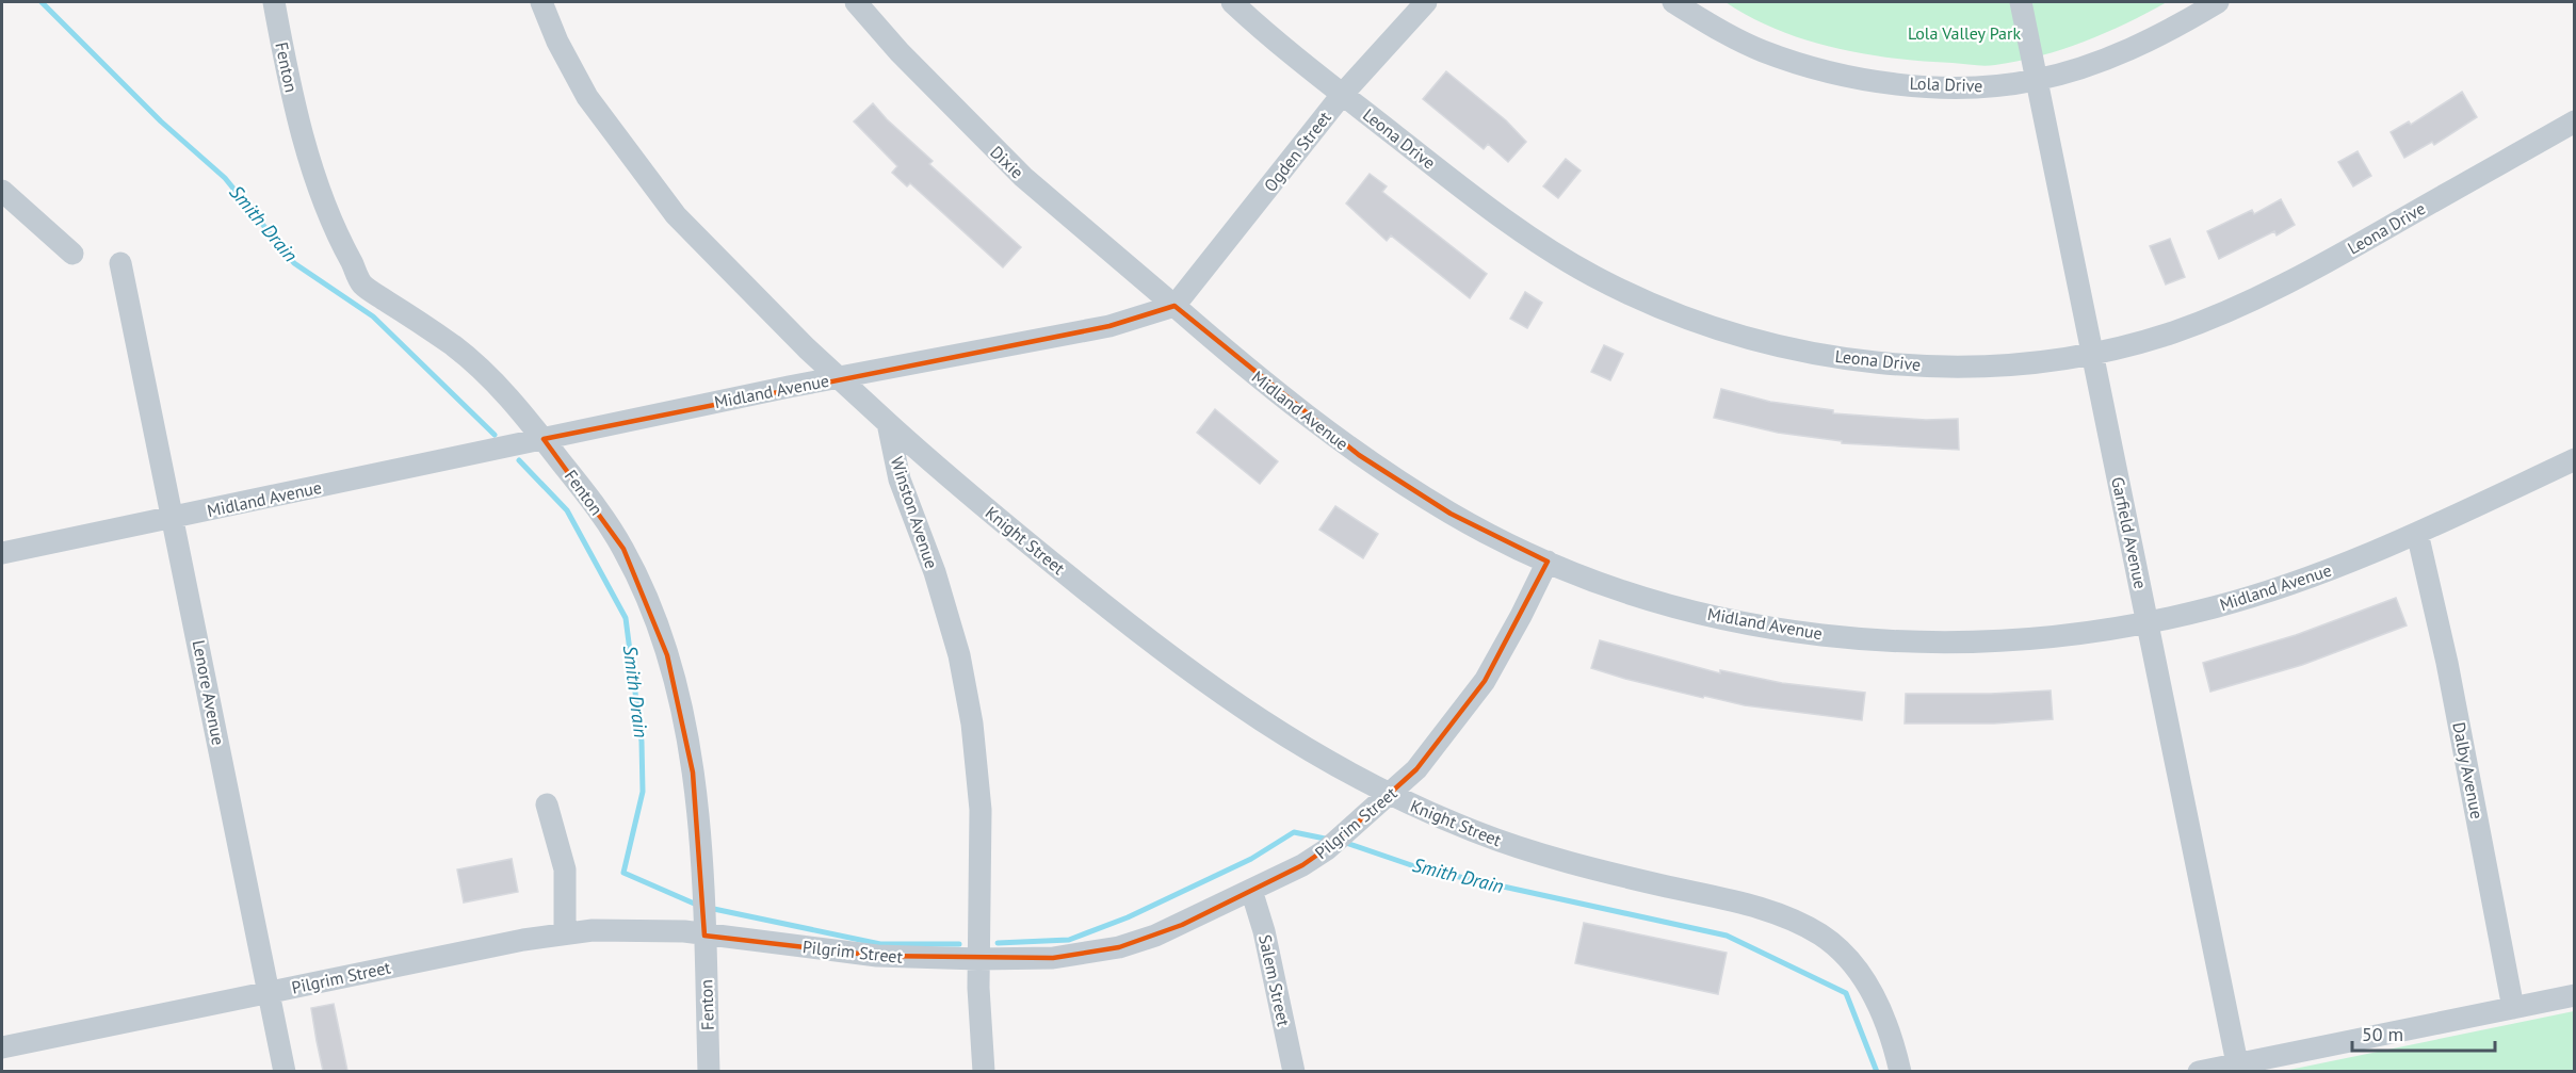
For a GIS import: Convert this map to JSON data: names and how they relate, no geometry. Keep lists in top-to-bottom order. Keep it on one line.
{"streets":{"street":["Fenton","Lola Drive","Leona Drive","Ogden Street","Dixie","Midland Avenue","Winston Avenue","Garfield Avenue","Knight Street","Lenore Avenue","Dalby Avenue","Pilgrim Street","Salem Street"]},"crossings":[["Fenton","Midland Avenue"],["Fenton","Pilgrim Street"],["Lola Drive","Garfield Avenue"],["Leona Drive","Ogden Street"],["Leona Drive","Garfield Avenue"],["Ogden Street","Dixie"],["Ogden Street","Midland Avenue"],["Dixie","Midland Avenue"],["Midland Avenue","Garfield Avenue"],["Midland Avenue","Lenore Avenue"],["Midland Avenue","Dalby Avenue"],["Midland Avenue","Pilgrim Street"],["Winston Avenue","Knight Street"],["Winston Avenue","Pilgrim Street"],["Knight Street","Pilgrim Street"],["Lenore Avenue","Pilgrim Street"],["Pilgrim Street","Salem Street"]],"water":["Smith Drain"],"parks":["Lola Valley Park"],"scale_bar":"50 m"}
